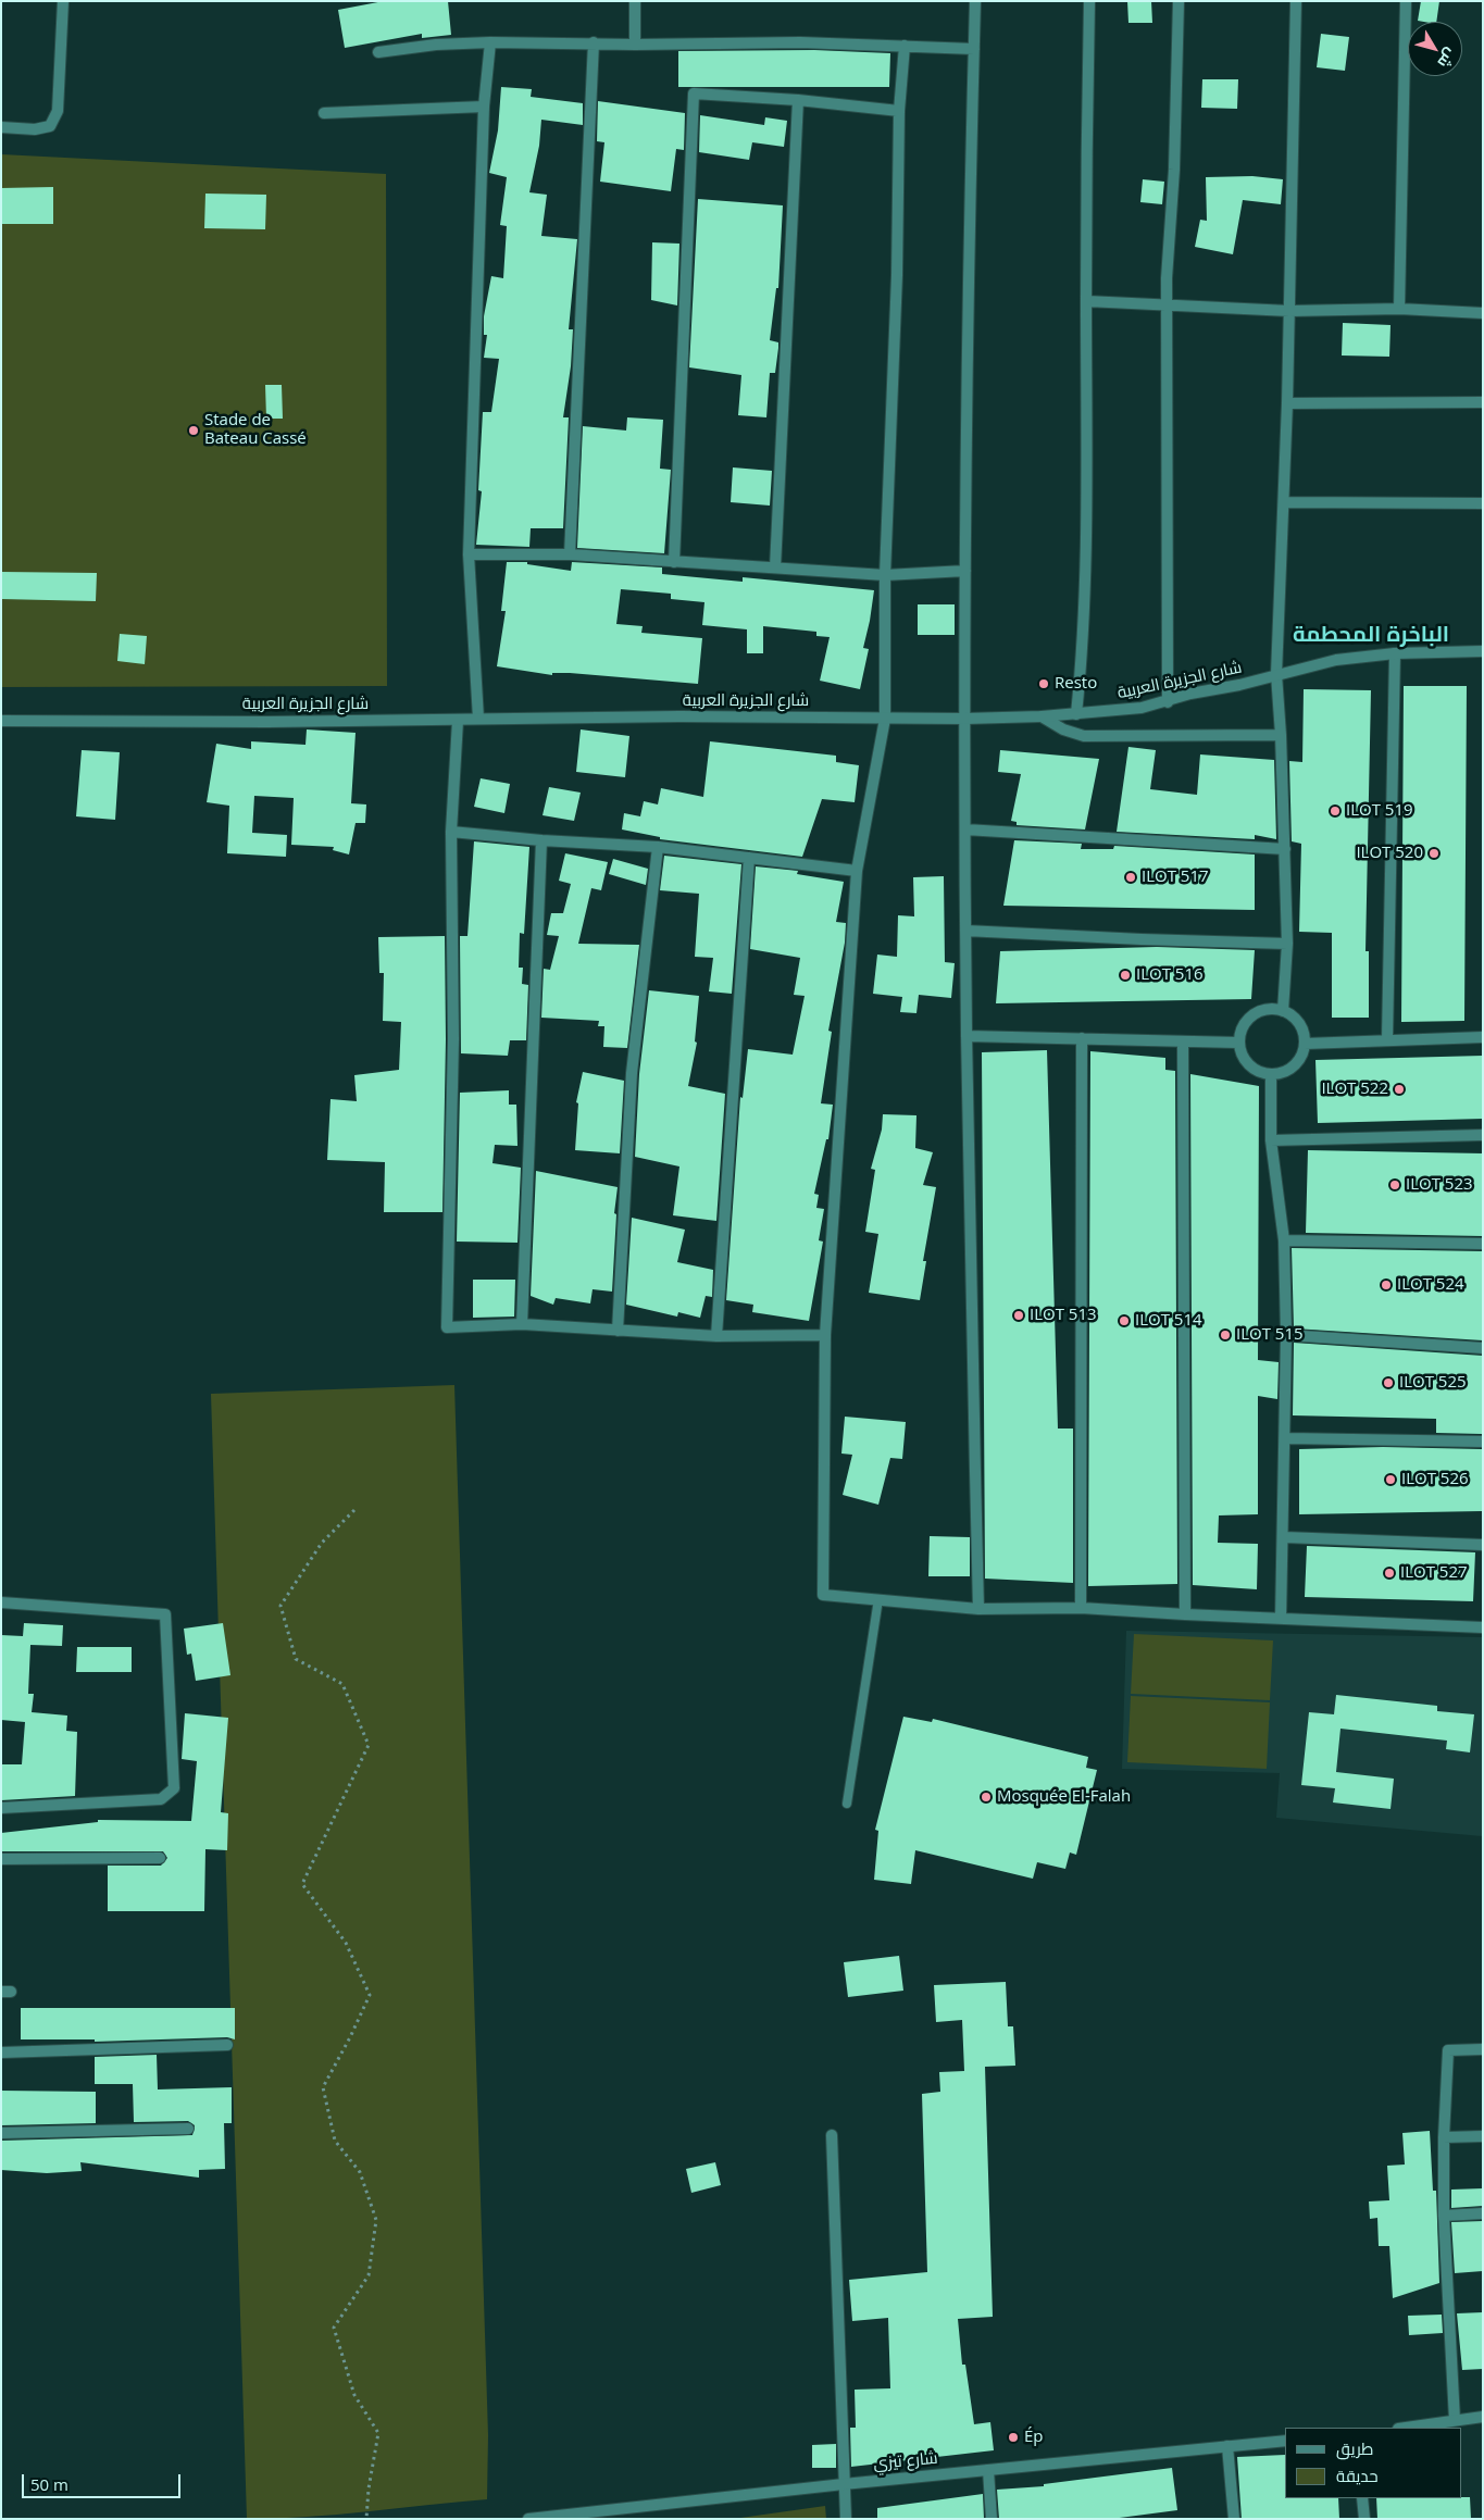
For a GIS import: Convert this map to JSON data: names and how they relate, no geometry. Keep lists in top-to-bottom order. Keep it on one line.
{"streets":{"street":["شارع الجزيرة العربية","شارع تيزي"]},"districts":["الباخرة المحطمة"],"places":["Stade de Bateau Cassé","Resto","ILOT 519","ILOT 520","ILOT 517","ILOT 516","ILOT 522","ILOT 523","ILOT 524","ILOT 513","ILOT 514","ILOT 515","ILOT 525","ILOT 526","ILOT 527","Mosquée El-Falah","Ép"],"legend":["طريق","حديقة"],"scale_bar":"50 m","north":"bottom right"}
